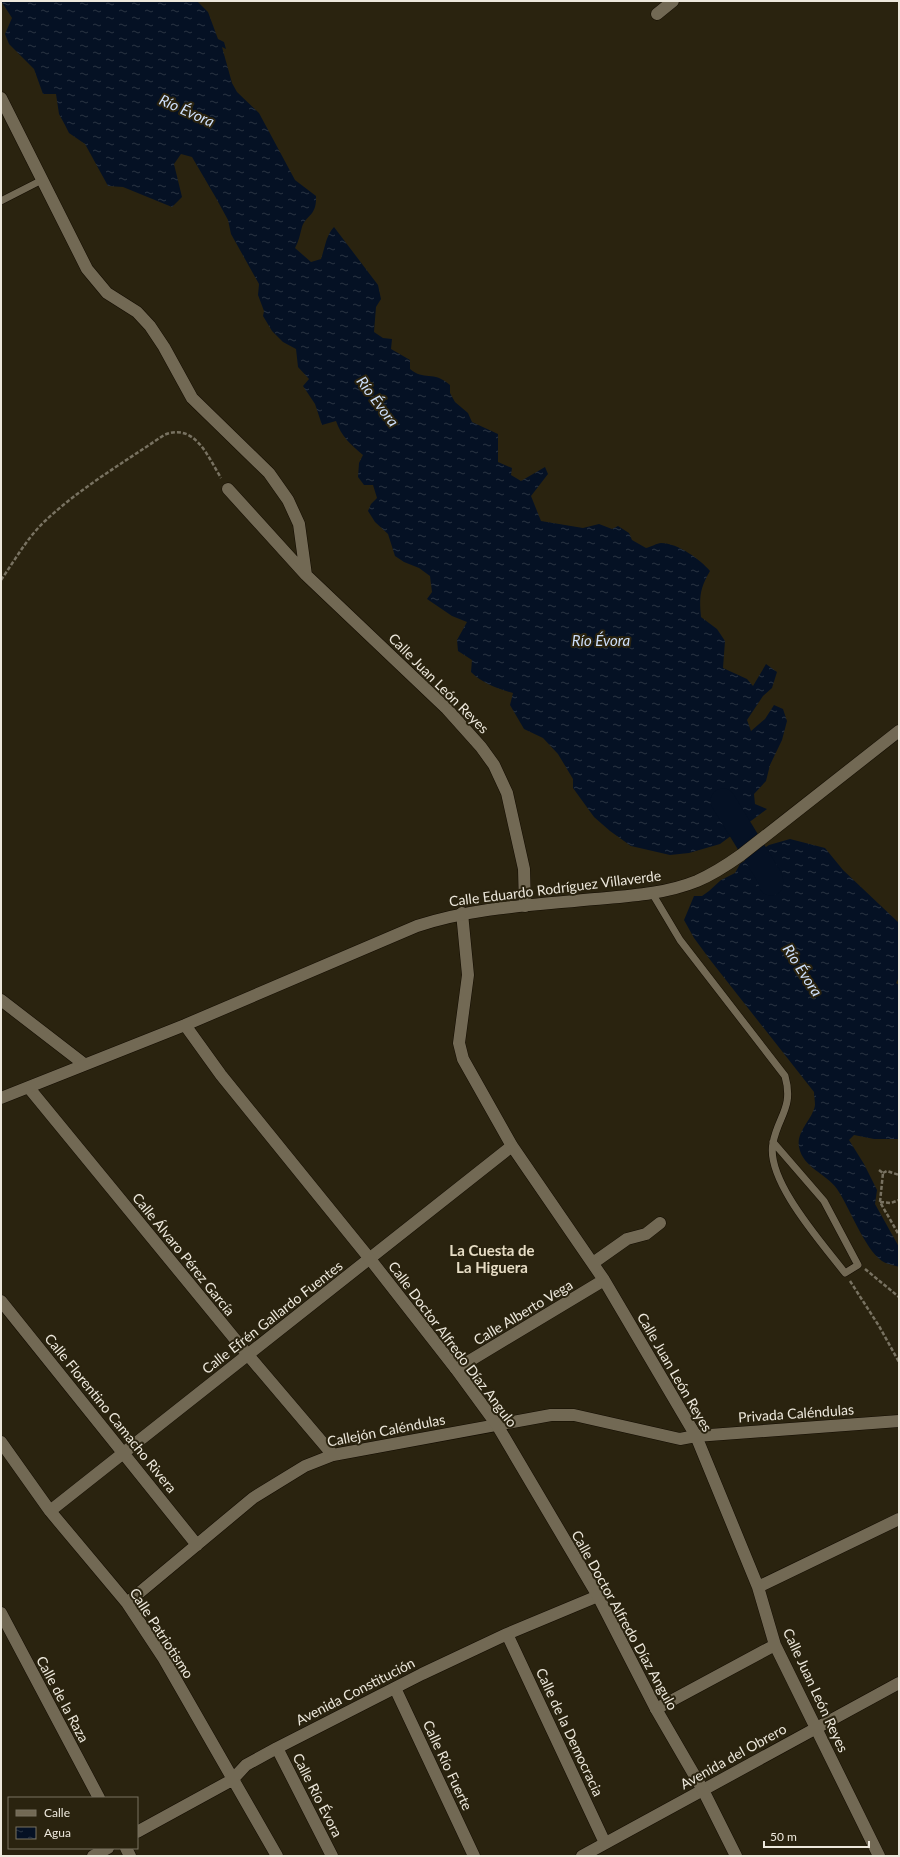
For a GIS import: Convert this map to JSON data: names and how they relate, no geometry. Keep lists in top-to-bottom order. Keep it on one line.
{"streets":{"street":["Calle Juan León Reyes","Calle Eduardo Rodríguez Villaverde","Calle Álvaro Pérez García","Calle Alberto Vega","Calle Efrén Gallardo Fuentes","Calle Doctor Alfredo Díaz Angulo","Calle Florentino Camacho Rivera","Privada Caléndulas","Callejón Caléndulas","Calle Patriotismo","Avenida Constitución","Calle de la Raza","Calle de la Democracia","Avenida del Obrero","Calle Río Fuerte","Calle Río Évora"]},"crossings":[["Calle Juan León Reyes","Calle Eduardo Rodríguez Villaverde"],["Calle Juan León Reyes","Calle Alberto Vega"],["Calle Juan León Reyes","Calle Efrén Gallardo Fuentes"],["Calle Juan León Reyes","Privada Caléndulas"],["Calle Juan León Reyes","Callejón Caléndulas"],["Calle Juan León Reyes","Avenida del Obrero"],["Calle Eduardo Rodríguez Villaverde","Calle Álvaro Pérez García"],["Calle Eduardo Rodríguez Villaverde","Calle Doctor Alfredo Díaz Angulo"],["Calle Álvaro Pérez García","Calle Efrén Gallardo Fuentes"],["Calle Álvaro Pérez García","Callejón Caléndulas"],["Calle Alberto Vega","Calle Doctor Alfredo Díaz Angulo"],["Calle Efrén Gallardo Fuentes","Calle Doctor Alfredo Díaz Angulo"],["Calle Efrén Gallardo Fuentes","Calle Florentino Camacho Rivera"],["Calle Efrén Gallardo Fuentes","Calle Patriotismo"],["Calle Doctor Alfredo Díaz Angulo","Callejón Caléndulas"],["Calle Doctor Alfredo Díaz Angulo","Avenida Constitución"],["Calle Doctor Alfredo Díaz Angulo","Avenida del Obrero"],["Calle Florentino Camacho Rivera","Callejón Caléndulas"],["Privada Caléndulas","Callejón Caléndulas"],["Callejón Caléndulas","Calle Patriotismo"],["Calle Patriotismo","Avenida Constitución"],["Avenida Constitución","Calle de la Democracia"],["Avenida Constitución","Calle Río Fuerte"],["Avenida Constitución","Calle Río Évora"],["Calle de la Democracia","Avenida del Obrero"]],"districts":["La Cuesta de La Higuera"],"water":["Río Évora"],"legend":["Calle","Agua"],"scale_bar":"50 m"}
